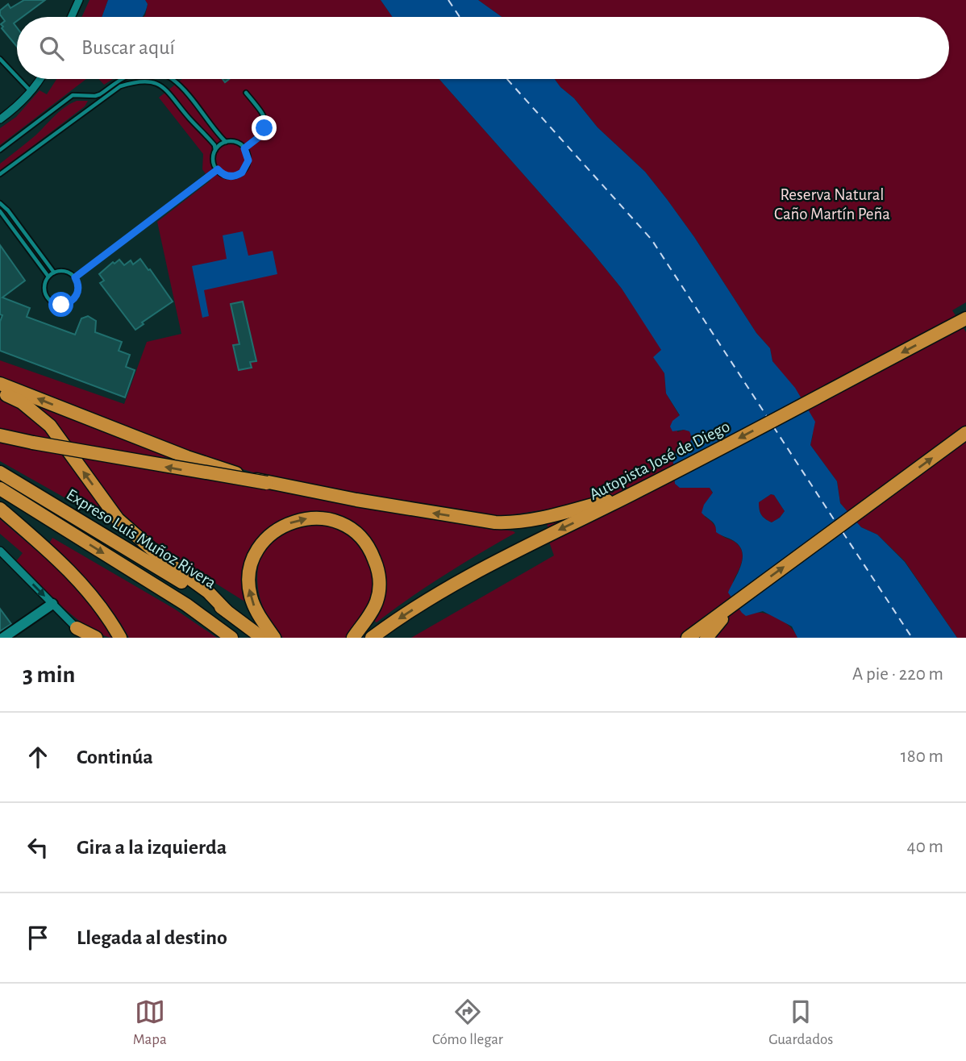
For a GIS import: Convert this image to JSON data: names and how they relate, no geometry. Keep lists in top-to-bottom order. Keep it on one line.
{"streets":{"highway":["Autopista José de Diego","Expreso Luis Muñoz Rivera"]},"one_way":["Autopista José de Diego"],"parks":["Reserva Natural Caño Martín Peña"],"page":{"search":"Buscar aquí","heading":["3 min","A pie · 220 m"],"list":[["Continúa","180 m"],["Gira a la izquierda","40 m"],"Llegada al destino"],"nav":["Mapa","Cómo llegar","Guardados"]}}
